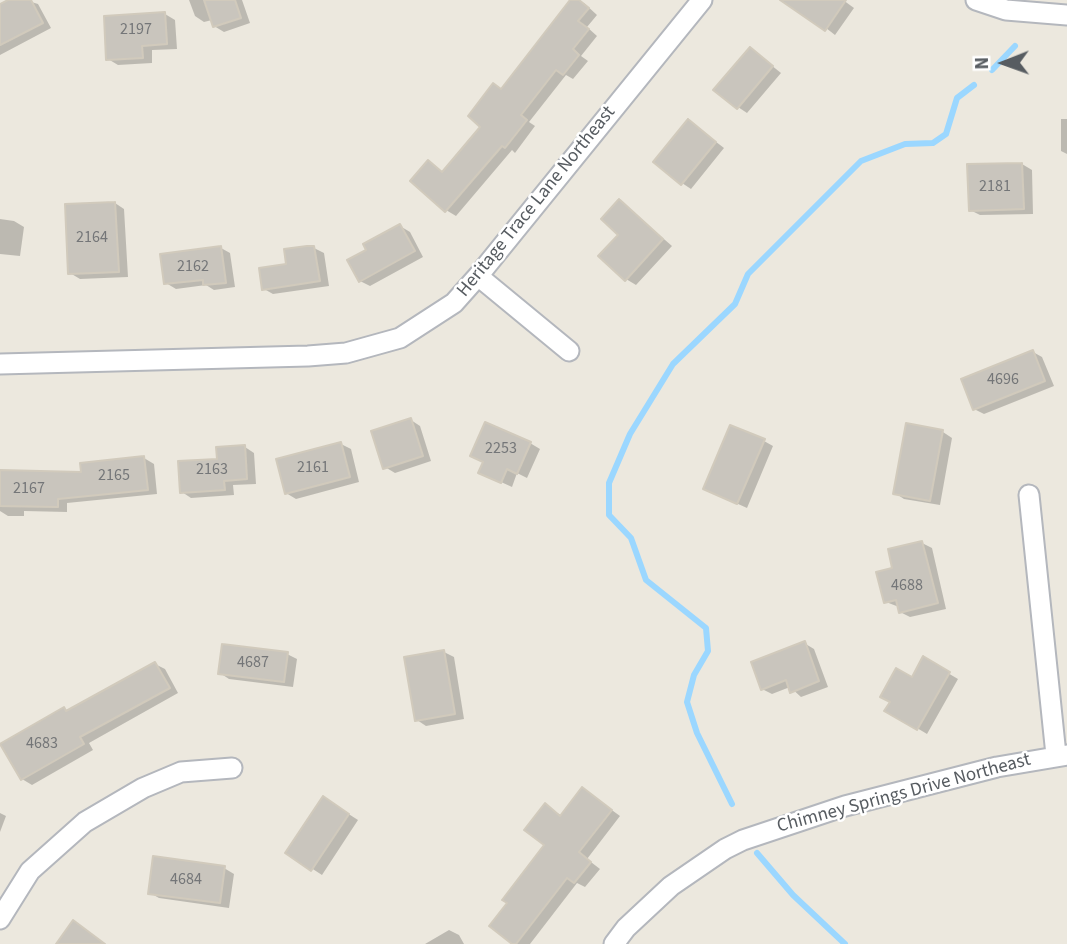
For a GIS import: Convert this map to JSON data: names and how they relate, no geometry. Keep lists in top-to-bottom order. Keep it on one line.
{"streets":{"street":["Heritage Trace Lane Northeast","Chimney Springs Drive Northeast"]},"house_numbers":["2197","2181","2164","2162","4696","2253","2161","2163","2165","2167","4688","4687","4683","4684"],"north":"left"}
